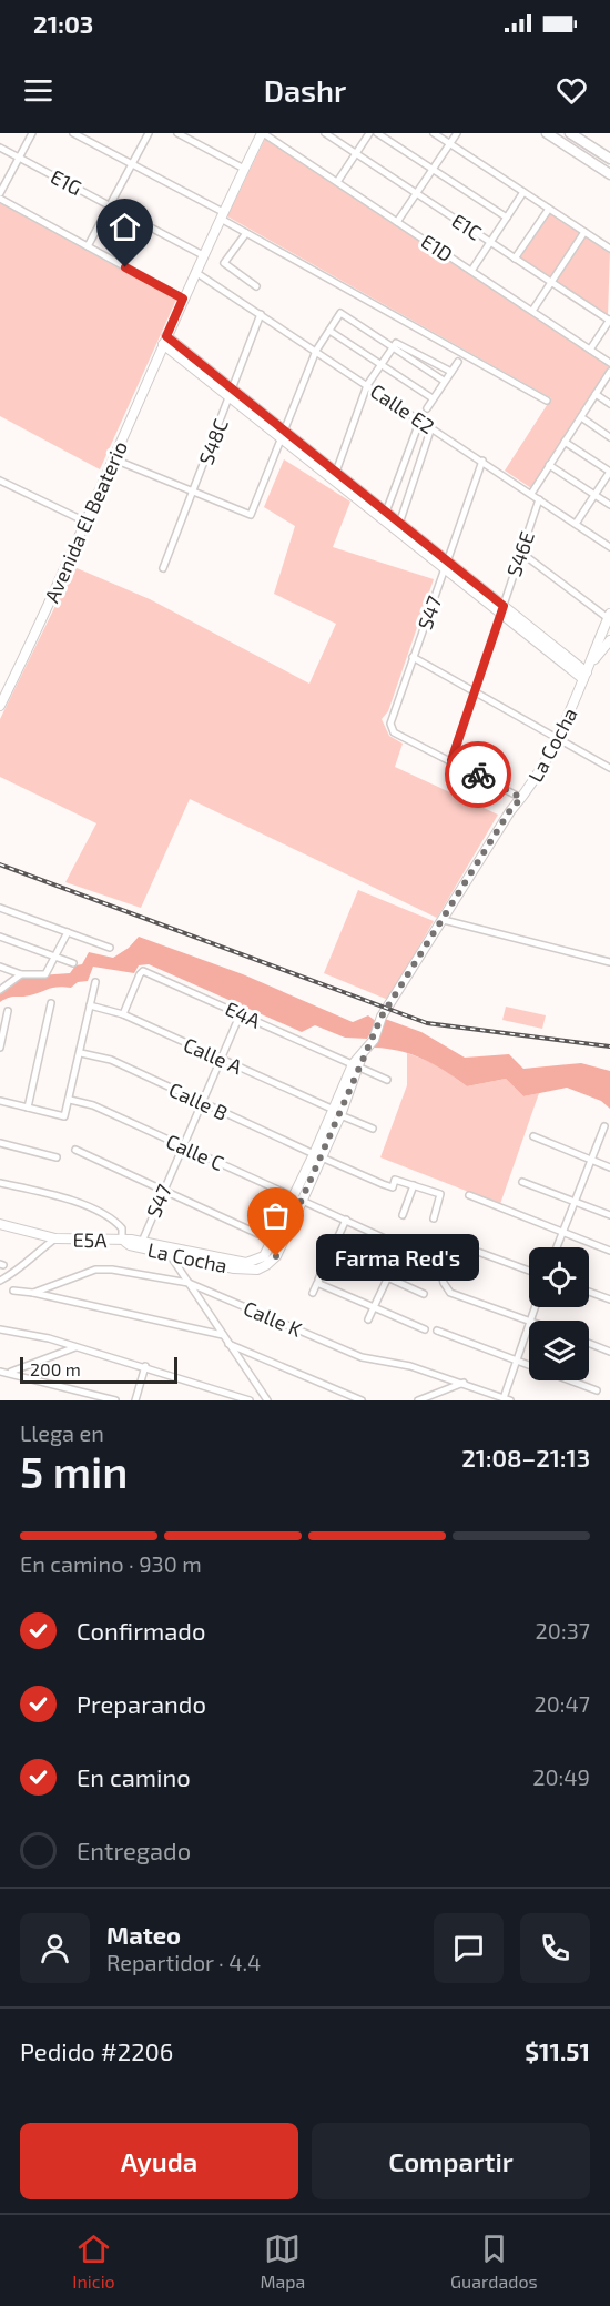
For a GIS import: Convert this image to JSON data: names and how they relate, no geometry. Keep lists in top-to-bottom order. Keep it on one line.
{"streets":{"street":["E1G","E1C","E1D","Calle E2","S48C","Avenida El Beaterio","S46E","S47","La Cocha","E4A","Calle A","Calle B","Calle C","E5A","Calle K"]},"crossings":[["E1G","Avenida El Beaterio"],["E1D","Avenida El Beaterio"],["Calle E2","S48C"],["Calle E2","Avenida El Beaterio"],["Calle E2","S46E"],["Calle E2","S47"],["S46E","S47"],["S47","La Cocha"],["S47","E4A"],["S47","Calle A"],["S47","Calle B"],["S47","Calle C"],["La Cocha","E4A"],["La Cocha","Calle A"],["La Cocha","Calle B"],["La Cocha","Calle C"],["La Cocha","E5A"],["E4A","Calle A"]],"places":["Farma Red's"],"scale_bar":"200 m","page":{"status":"21:03","header":"Dashr","bubble":"Farma Red's","scale":"200 m","heading":["5 min","Llega en","21:08–21:13"],"panel":["Mateo","Repartidor · 4.4","Pedido #2206","$11.51"],"bar":"En camino · 930 m","list":[["Confirmado","20:37"],["Preparando","20:47"],["En camino","20:49"],"Entregado"],"buttons":["Ayuda","Compartir"],"tabs":["Inicio","Mapa","Guardados"]}}
